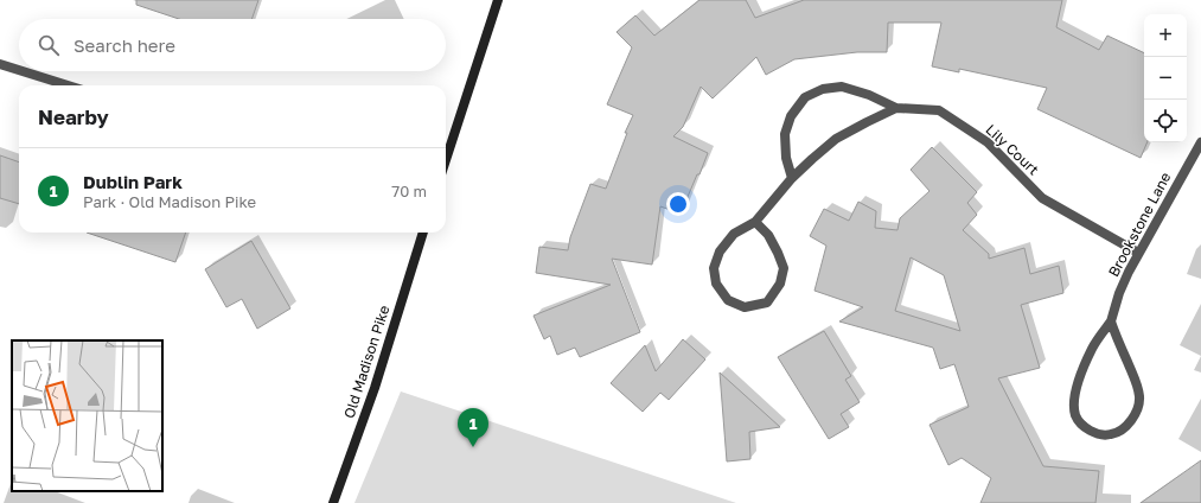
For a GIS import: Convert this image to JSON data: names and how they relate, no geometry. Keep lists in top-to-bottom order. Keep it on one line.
{"streets":{"main road":["Old Madison Pike"],"street":["Lily Court","Brookstone Lane"]},"crossings":[["Lily Court","Brookstone Lane"]],"page":{"map_buttons":["+","−"],"search":"Search here","heading":"Nearby","list":[{"mark":"1","name":"Dublin Park","note":"Park · Old Madison Pike","value":"70 m"}],"pins":"1"}}
